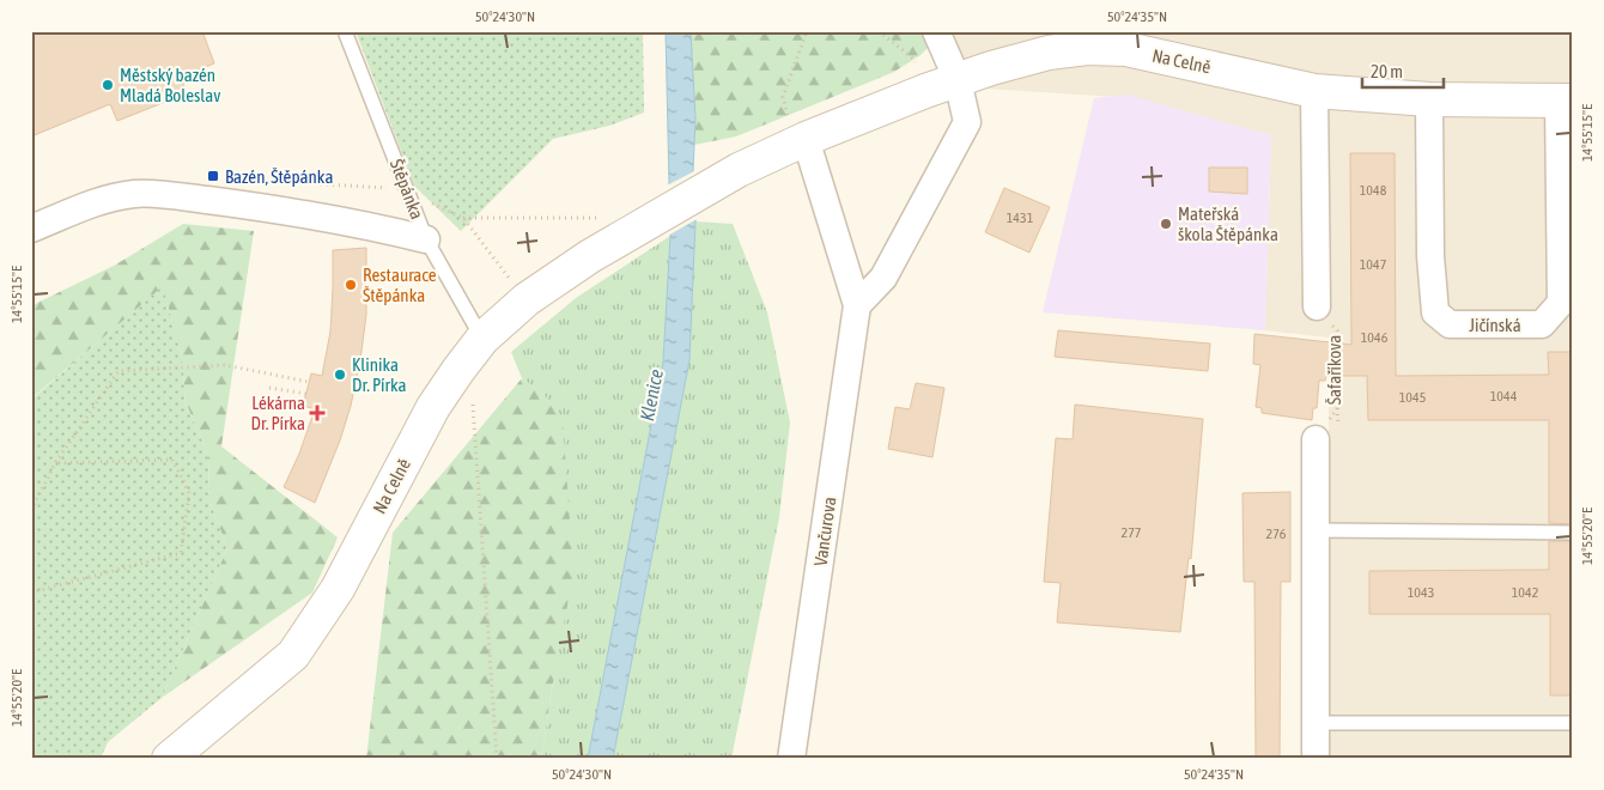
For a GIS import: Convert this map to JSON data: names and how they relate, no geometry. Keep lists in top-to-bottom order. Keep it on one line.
{"streets":{"street":["Na Celně","Jičínská","Vančurova"],"lane":["Štěpánka"],"path":["Šafaříkova"]},"crossings":[["Na Celně","Štěpánka"],["Na Celně","Jičínská"],["Na Celně","Vančurova"]],"water":["Klenice"],"places":{"other":["Městský bazén Mladá Boleslav","Mateřská škola Štěpánka","Restaurace Štěpánka","Klinika Dr. Pírka"],"transit":["Bazén, Štěpánka"],"health":["Lékárna Dr. Pírka"]},"house_numbers":["1048","1431","1047","1046","1044","1045","277","276","1043","1042"],"scale_bar":"20 m","coordinates":["50°24'30\"N","50°24'35\"N","14°55'15\"E","14°55'20\"E"]}
